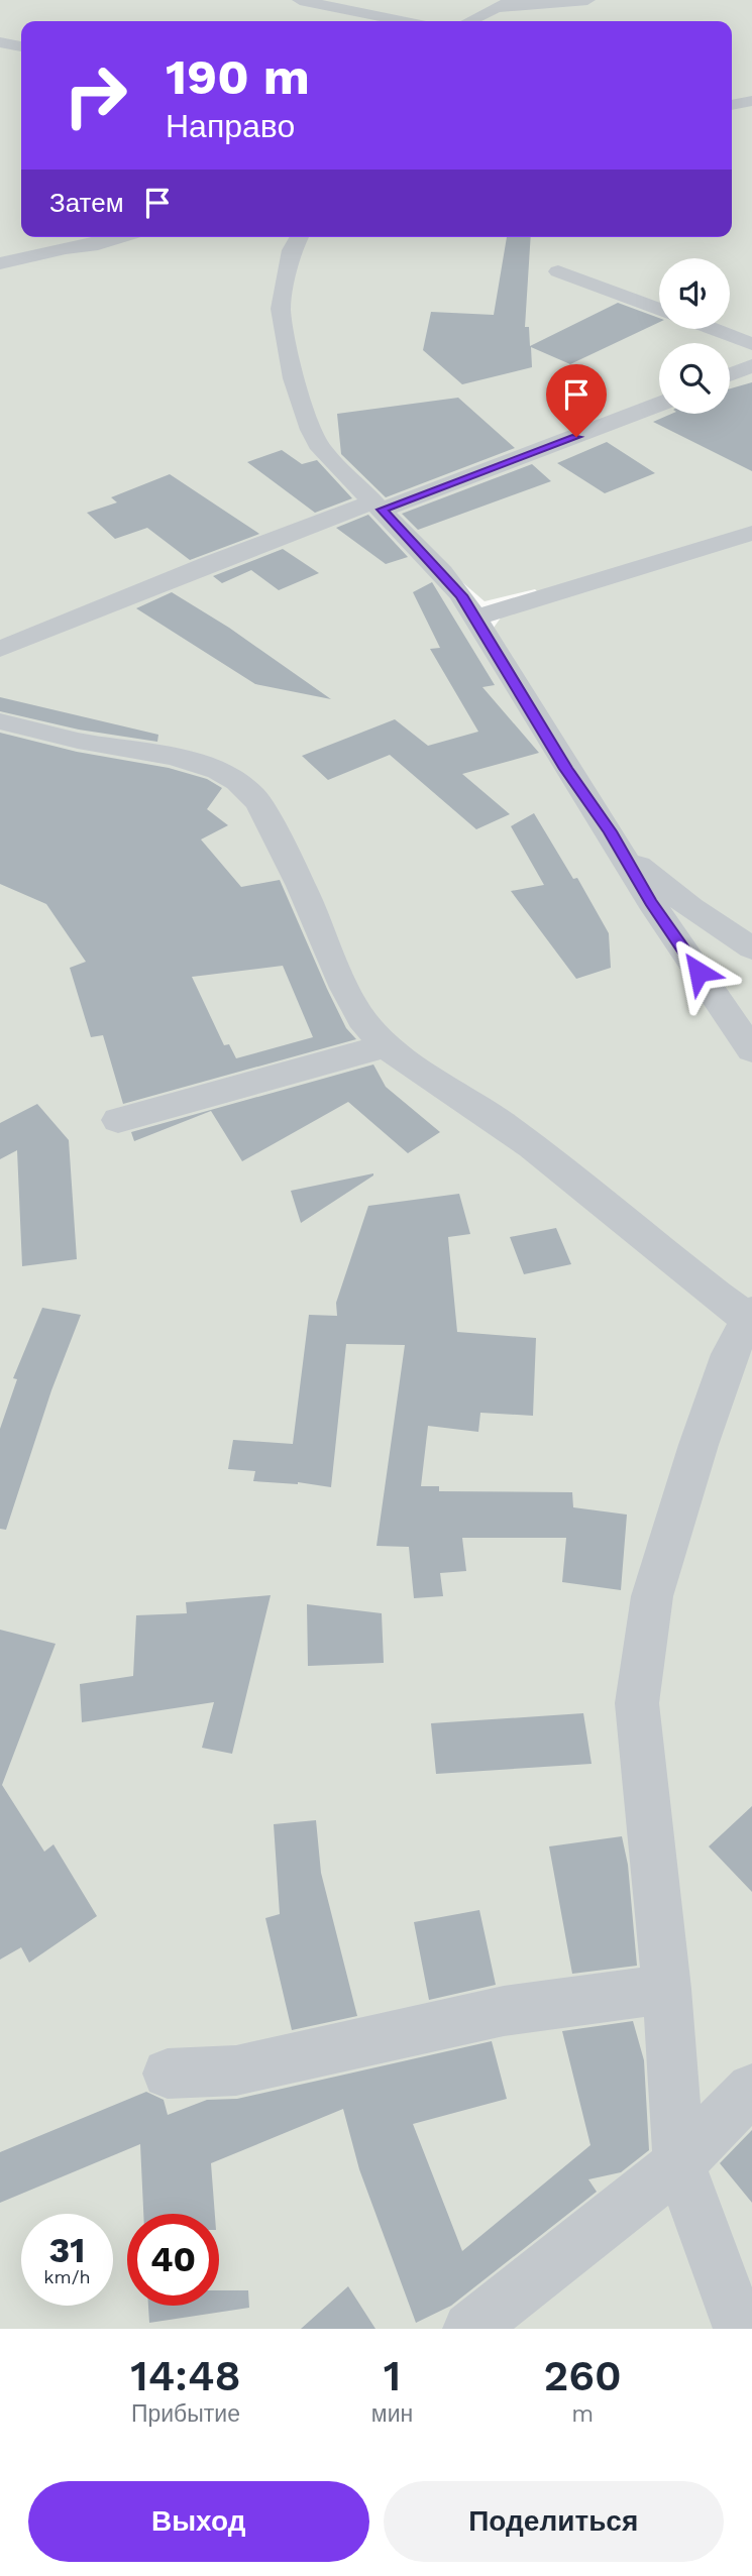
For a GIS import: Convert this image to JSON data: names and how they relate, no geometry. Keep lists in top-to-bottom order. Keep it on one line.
{"page":{"turn":["190 m","Направо"],"then":"Затем","speed":"31 km/h","limit":"40","eta":["14:48","Прибытие","1","мин","260","m"],"buttons":["Выход","Поделиться"]}}
